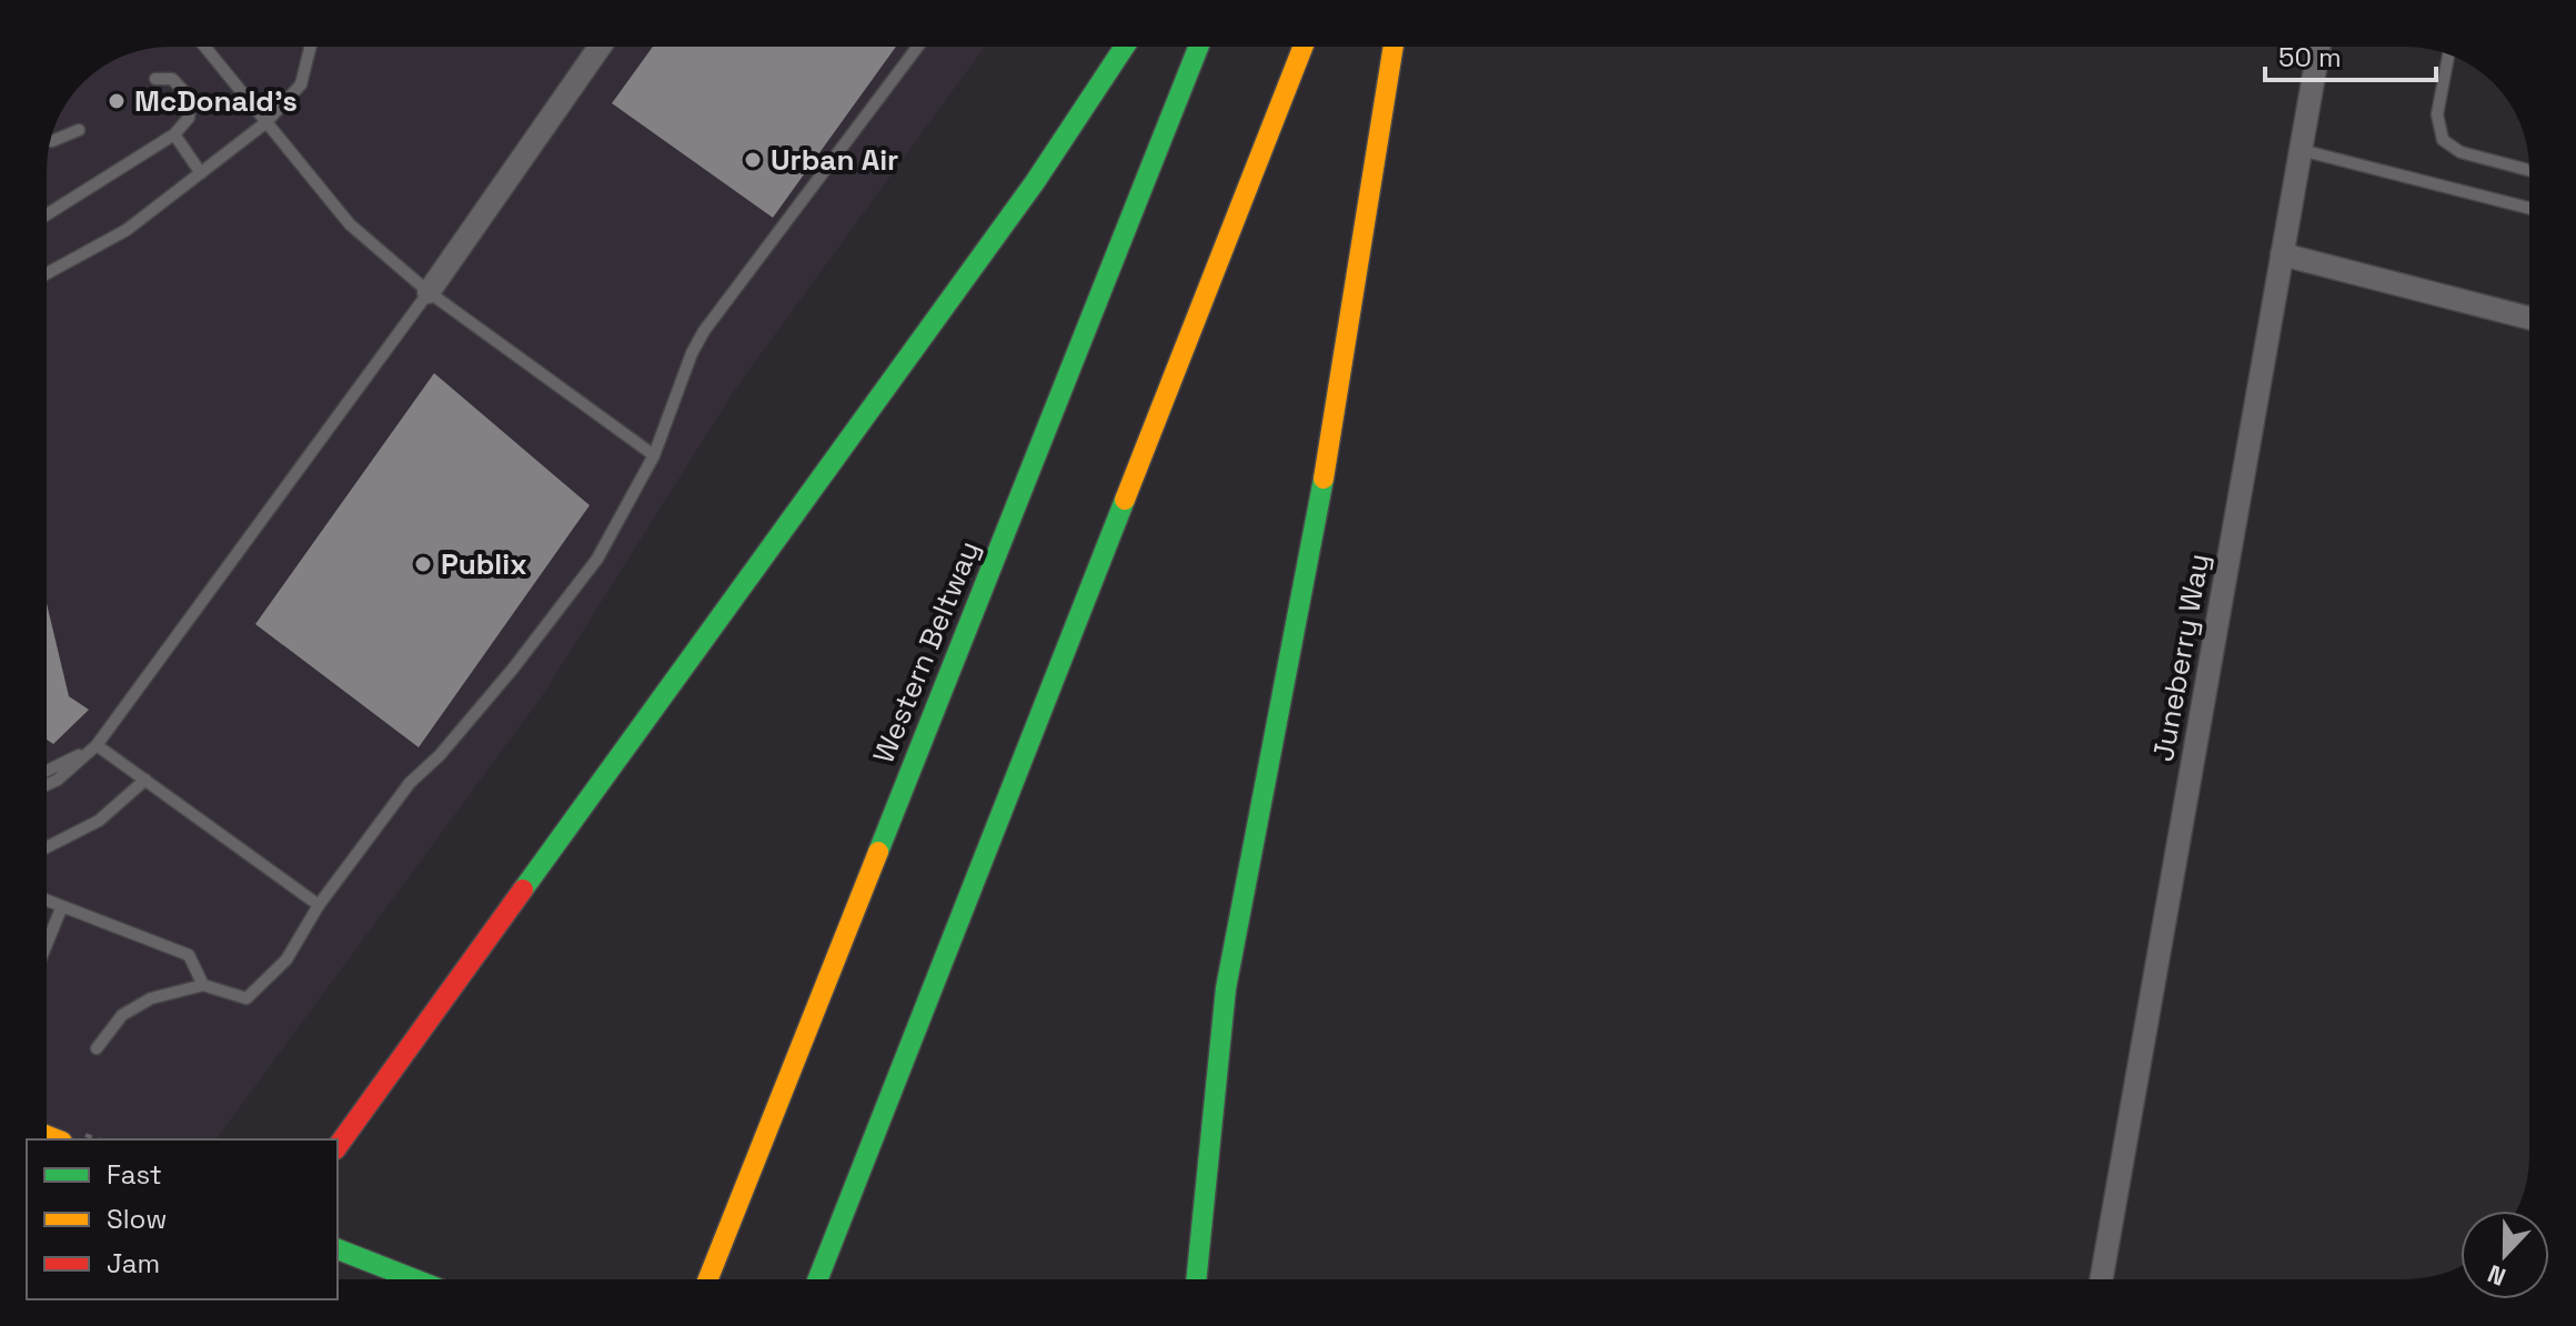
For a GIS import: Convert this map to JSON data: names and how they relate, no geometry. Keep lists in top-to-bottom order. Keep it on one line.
{"streets":{"main road":["Western Beltway"],"street":["Juneberry Way"]},"places":["McDonald's","Urban Air","Publix"],"legend":["Fast","Slow","Jam"],"scale_bar":"50 m","north":"bottom"}
